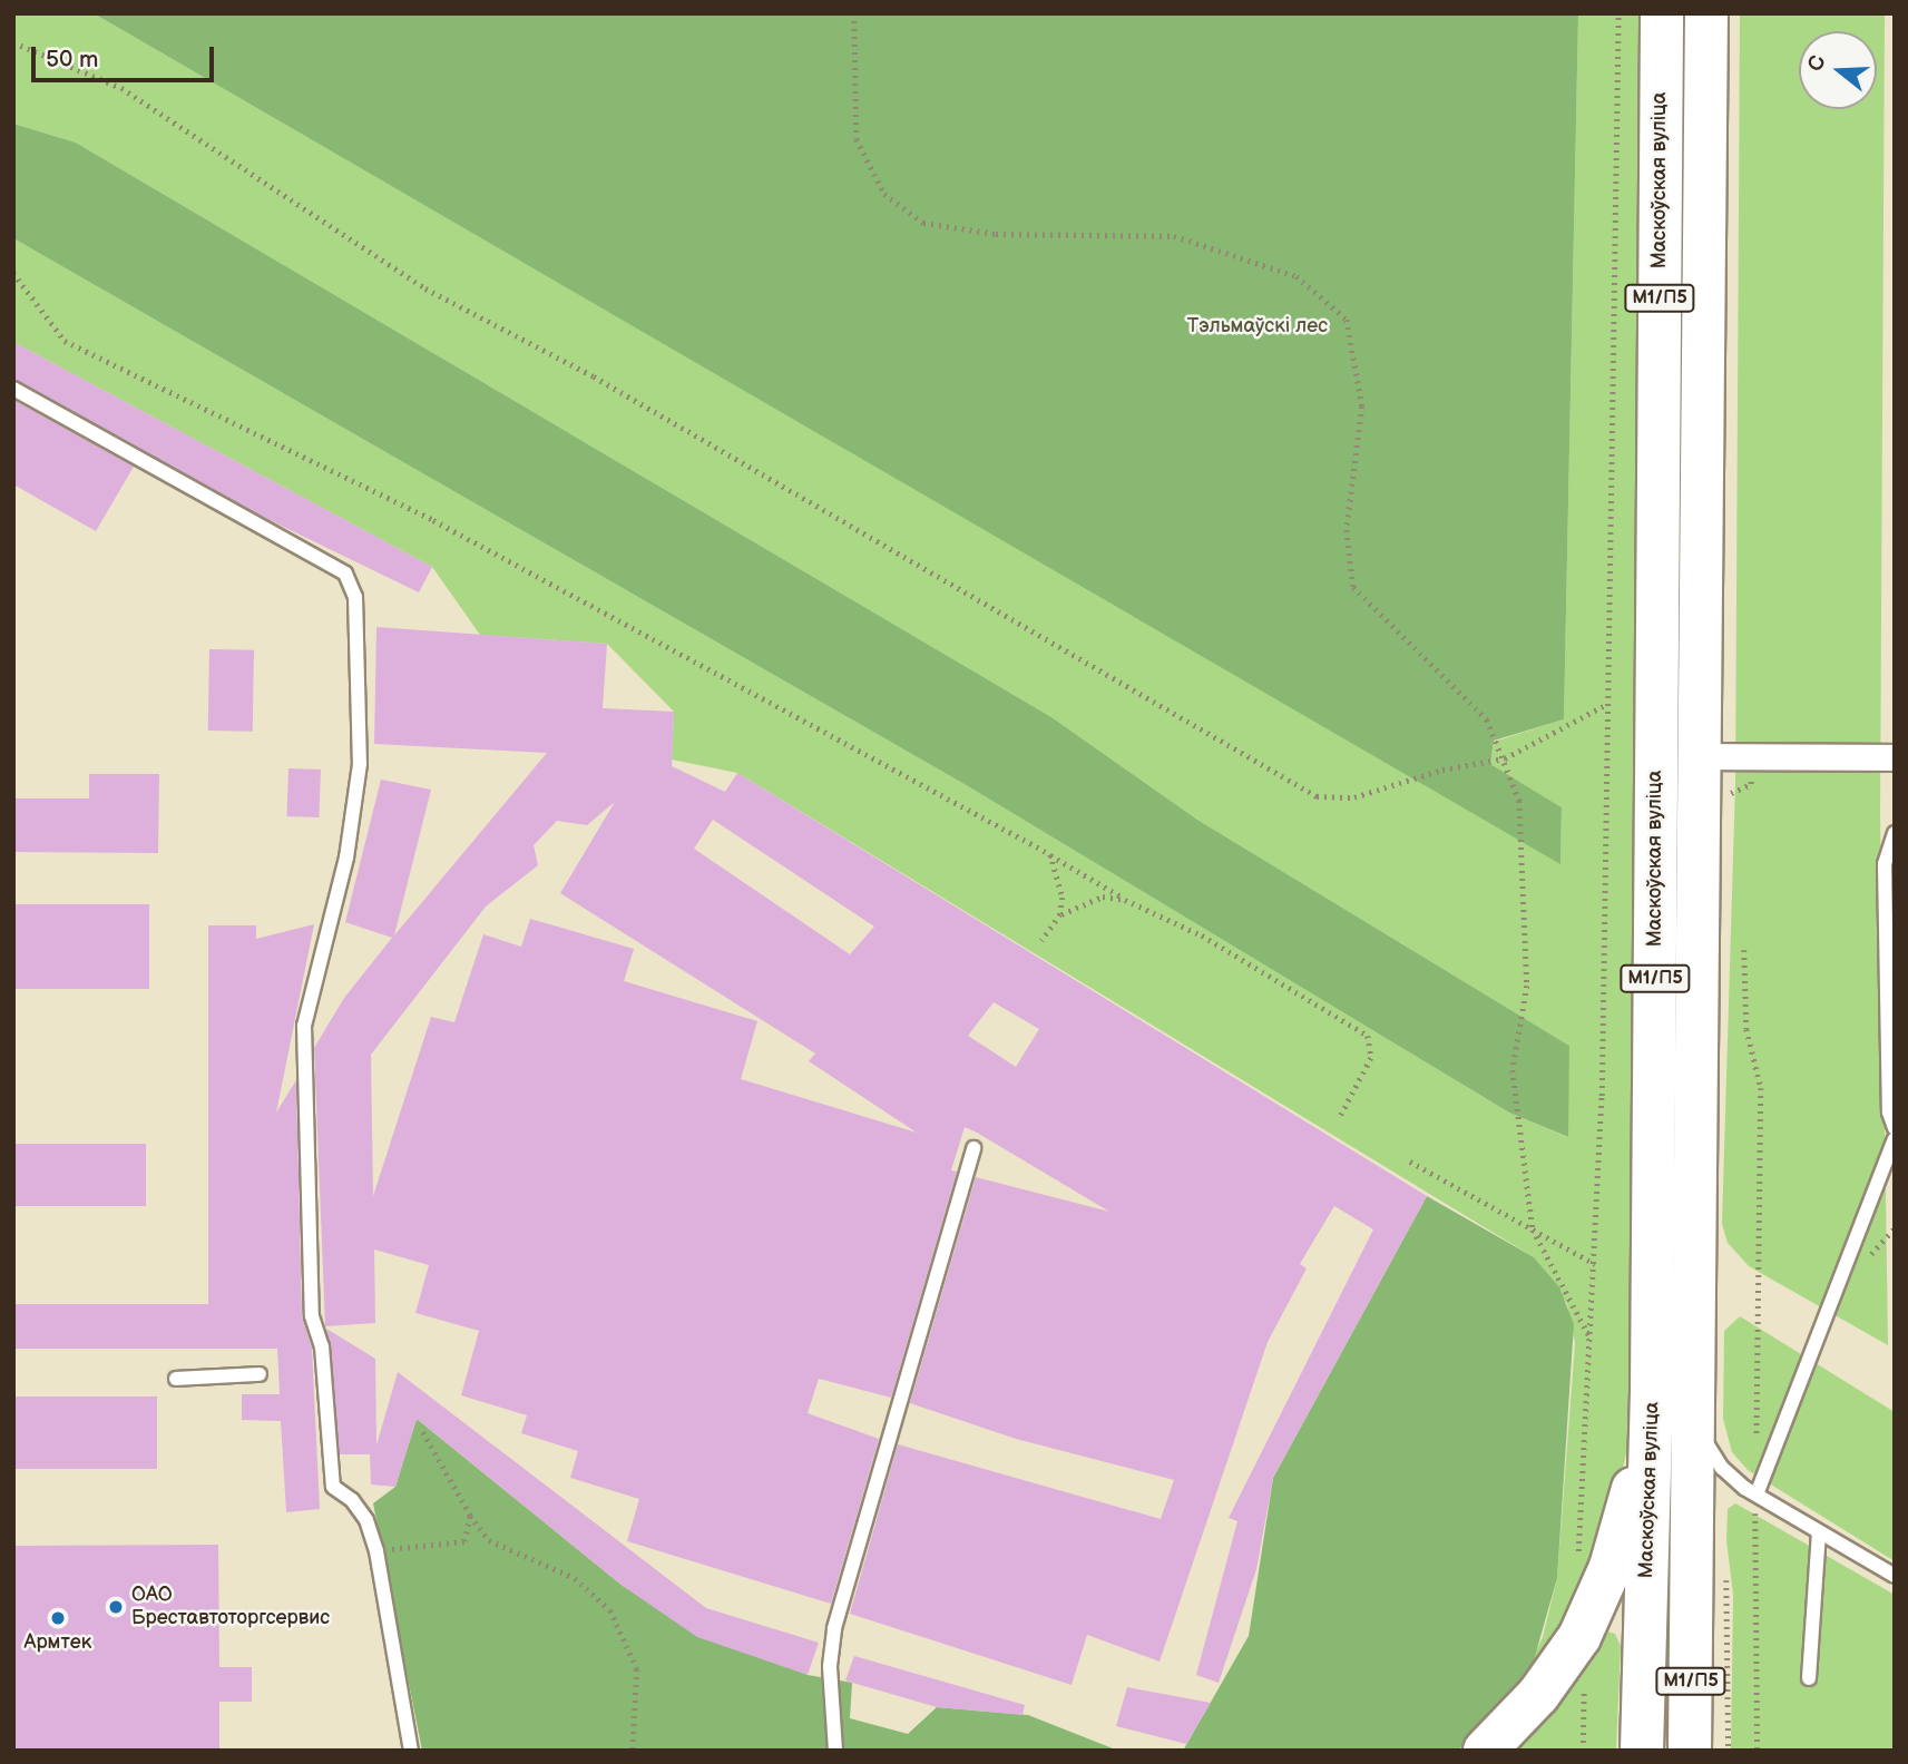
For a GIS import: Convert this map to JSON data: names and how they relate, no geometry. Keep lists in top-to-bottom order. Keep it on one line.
{"streets":{"highway":["Маскоўская вуліца","М1/П5"]},"parks":["Тэльмаўскі лес"],"places":["ОАО Бреставтоторгсервис","Армтек"],"scale_bar":"50 m","north":"left"}
